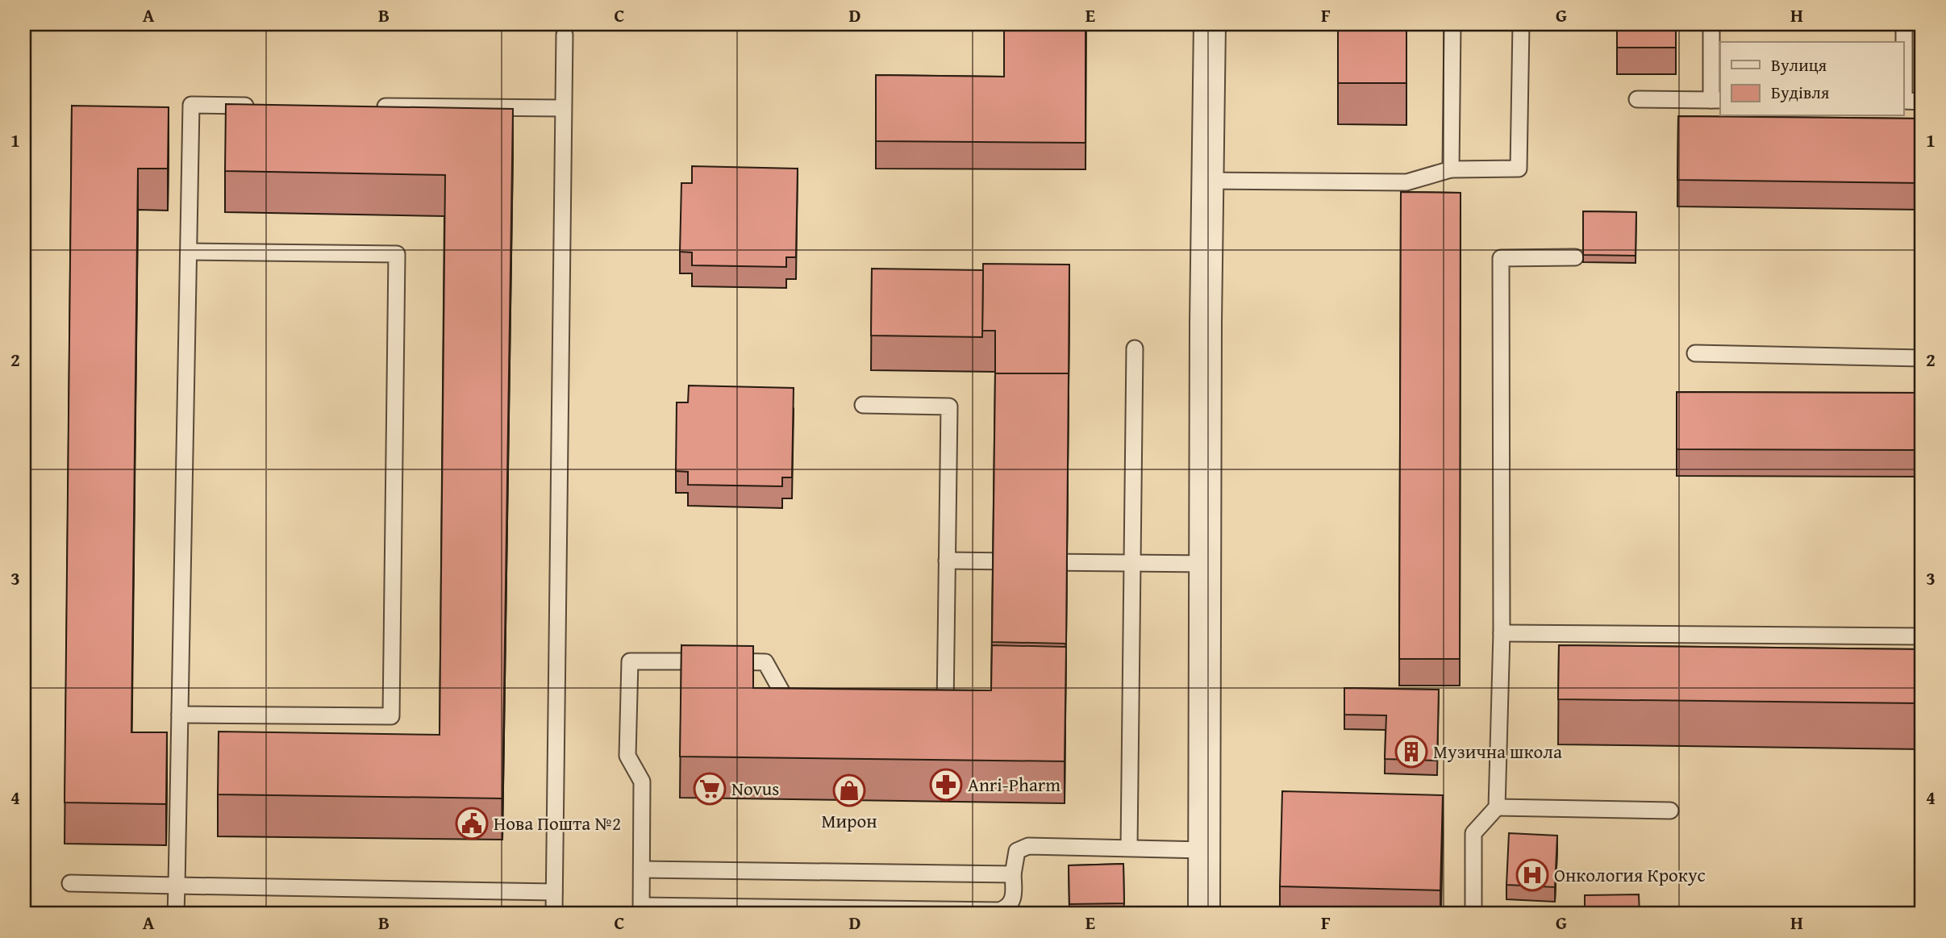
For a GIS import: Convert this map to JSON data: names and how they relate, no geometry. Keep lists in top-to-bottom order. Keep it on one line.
{"places":{"building":["Музична школа"],"pharmacy":["Anri-Pharm"],"supermarket":["Novus"],"shop":["Мирон"],"public building":["Нова Пошта №2"],"hospital":["Онкология Крокус"]},"legend":["Вулиця","Будівля"],"grid":{"columns":["A","B","C","D","E","F","G","H"],"rows":["1","2","3","4"]}}
